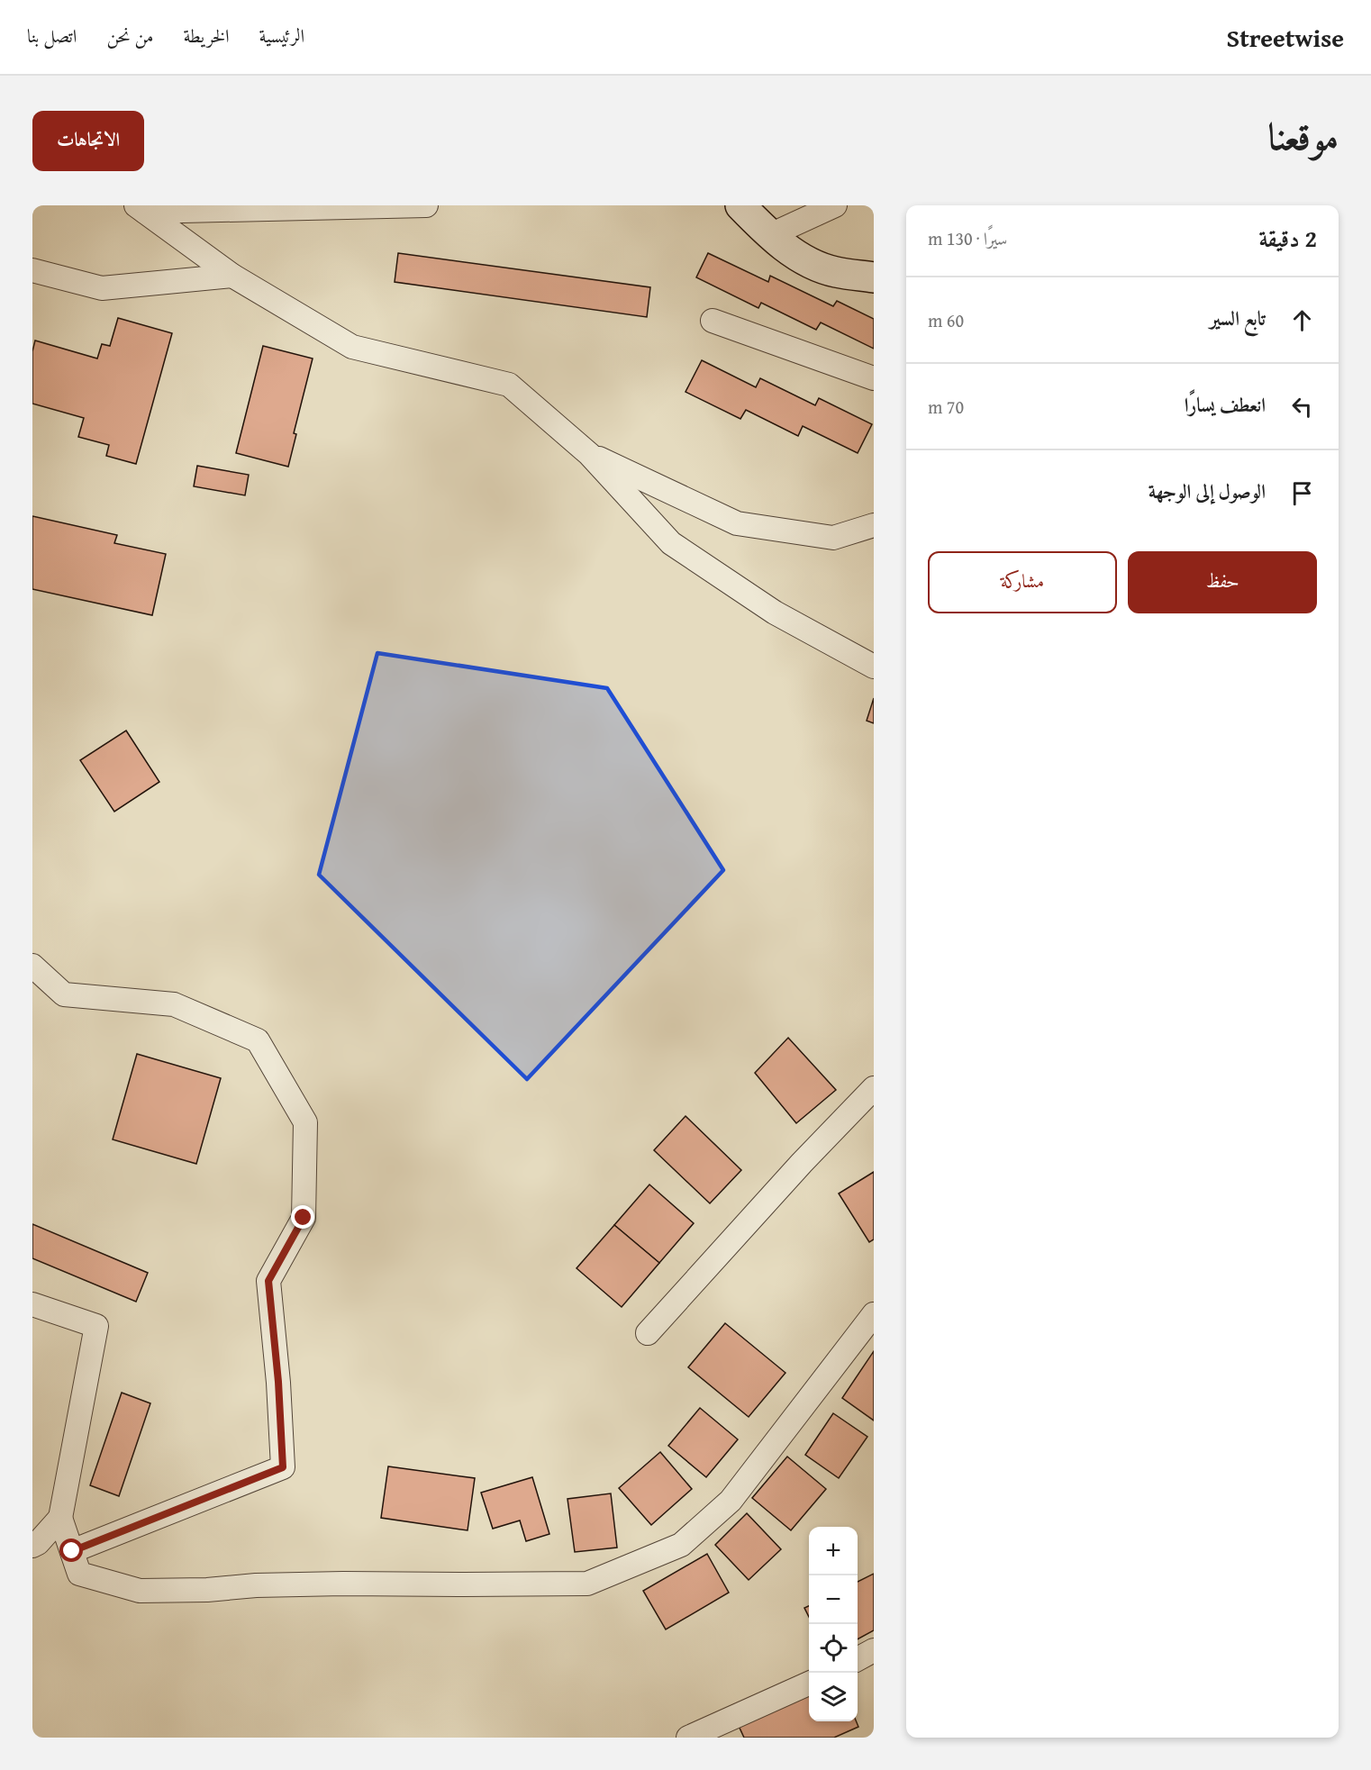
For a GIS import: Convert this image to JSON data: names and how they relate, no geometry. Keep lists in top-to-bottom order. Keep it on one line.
{"page":{"header":"Streetwise","nav":["الرئيسية","الخريطة","من نحن","اتصل بنا"],"title":"موقعنا","buttons":["الاتجاهات",["حفظ","مشاركة"]],"heading":["2 دقيقة","سيرًا · 130 m"],"list":[["تابع السير","60 m"],["انعطف يسارًا","70 m"],"الوصول إلى الوجهة"],"map_buttons":["+","−"]}}
